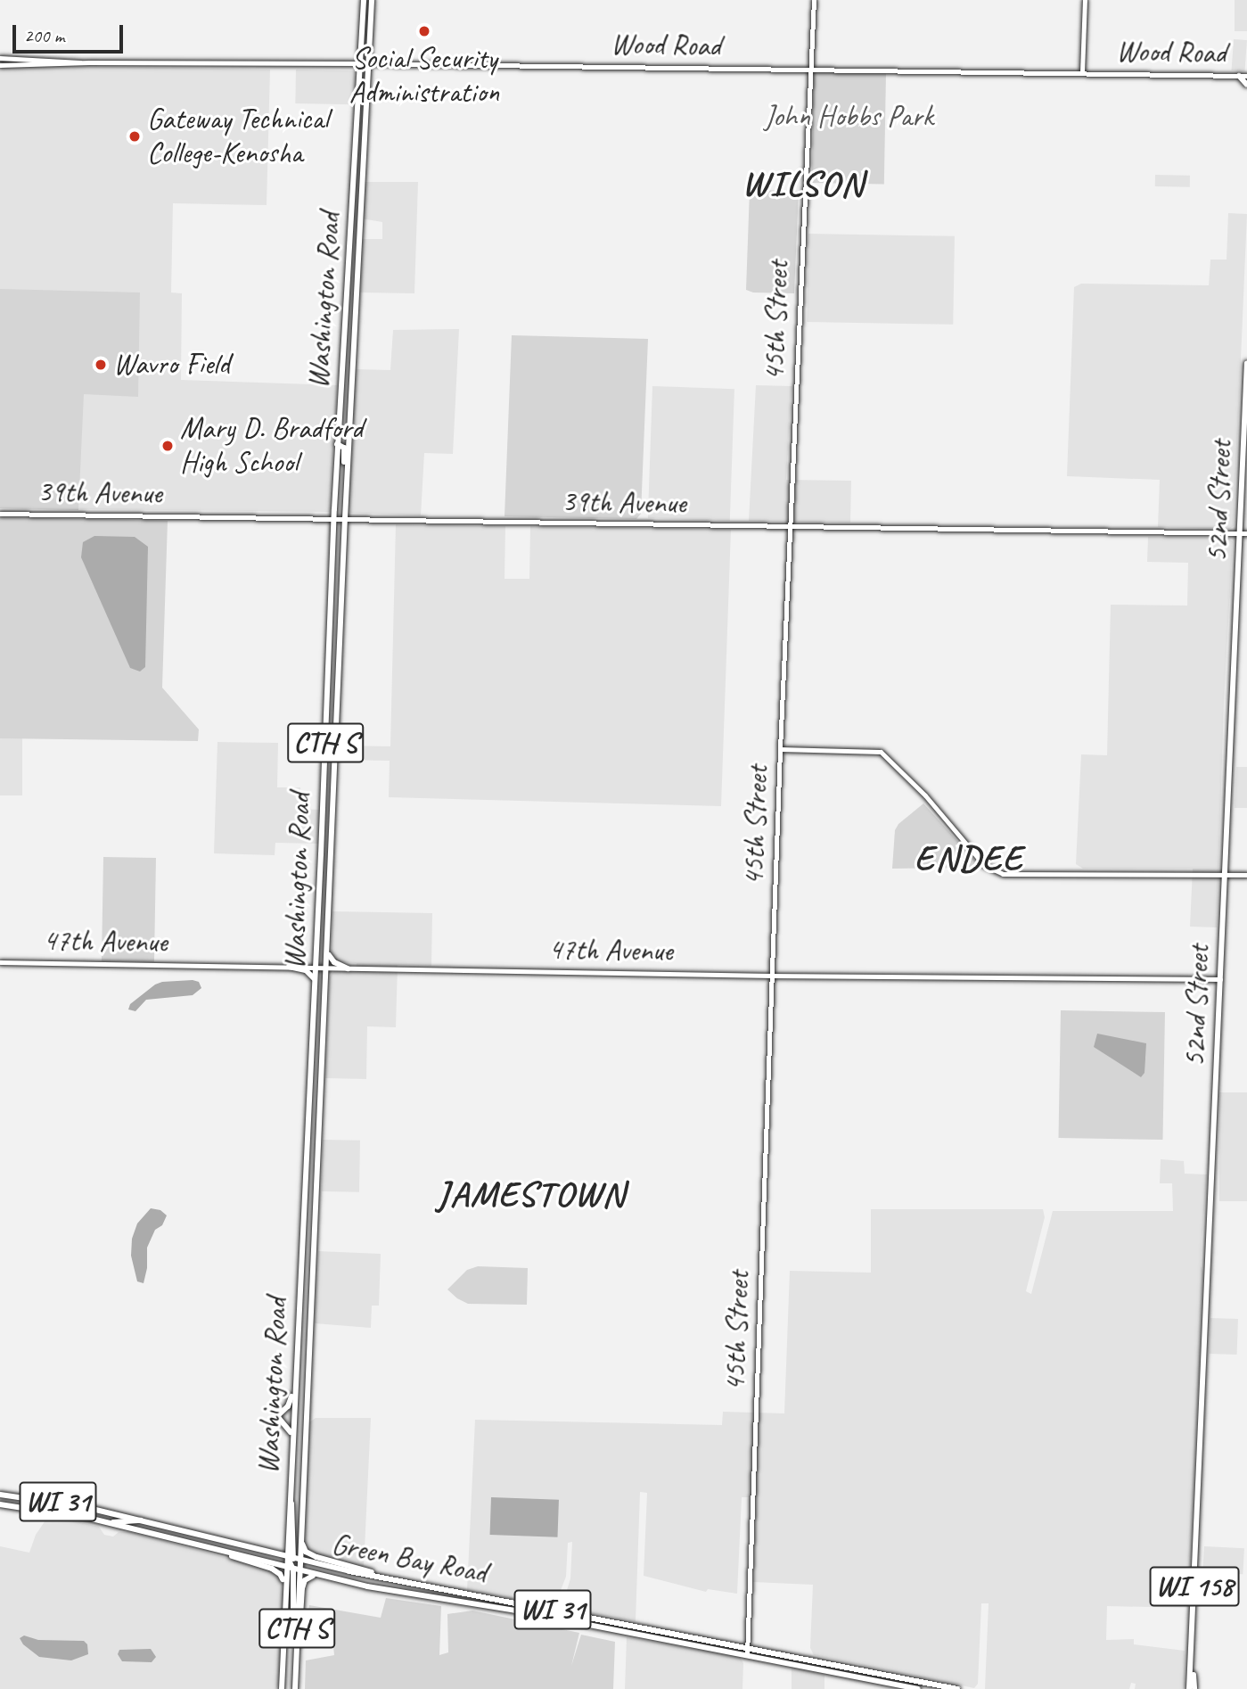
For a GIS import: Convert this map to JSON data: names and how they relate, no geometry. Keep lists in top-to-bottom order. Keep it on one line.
{"streets":{"main road":["Washington Road","52nd Street","CTH S","WI 31","Green Bay Road","WI 158"],"street":["Wood Road","45th Street","39th Avenue","47th Avenue"]},"crossings":[["Wood Road","Washington Road"],["Wood Road","45th Street"],["Washington Road","39th Avenue"],["Washington Road","CTH S"],["Washington Road","47th Avenue"],["Washington Road","Green Bay Road"],["45th Street","39th Avenue"],["45th Street","47th Avenue"],["45th Street","Green Bay Road"],["39th Avenue","52nd Street"],["52nd Street","47th Avenue"]],"districts":["WILSON","ENDEE","JAMESTOWN"],"parks":["John Hobbs Park"],"places":["Social Security Administration","Gateway Technical College-Kenosha","Wavro Field","Mary D. Bradford High School"],"scale_bar":"200 m"}
